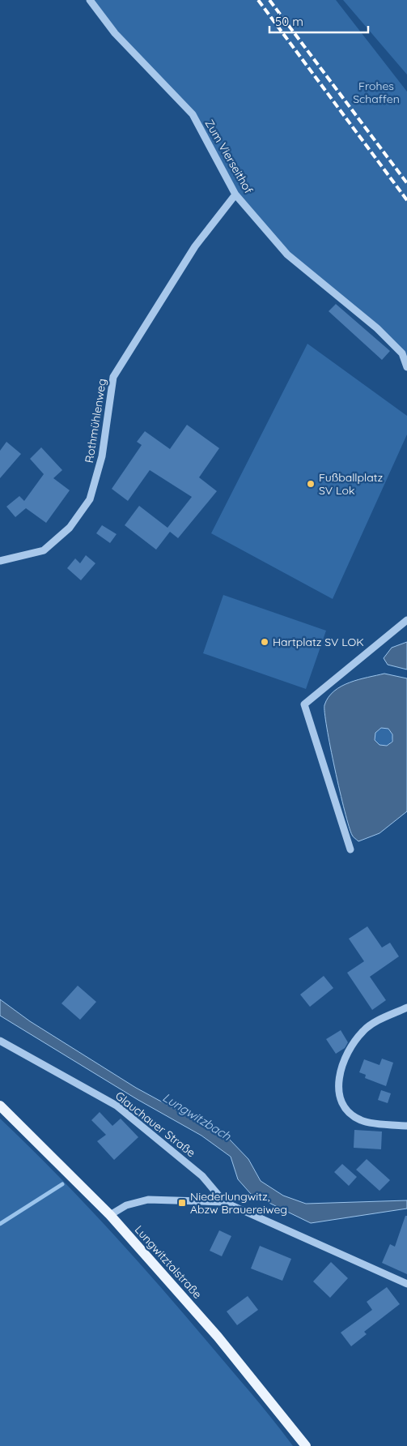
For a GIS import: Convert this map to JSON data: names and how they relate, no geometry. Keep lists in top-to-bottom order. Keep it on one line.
{"streets":{"main road":["Lungwitztalstraße"],"street":["Zum Vierseithof","Rothmühlenweg","Glauchauer Straße"]},"crossings":[["Zum Vierseithof","Rothmühlenweg"],["Glauchauer Straße","Lungwitztalstraße"]],"water":["Lungwitzbach"],"parks":["Frohes Schaffen"],"places":{"other":["Fußballplatz SV Lok","Hartplatz SV LOK"],"transit":["Niederlungwitz, Abzw Brauereiweg"]},"scale_bar":"50 m"}
